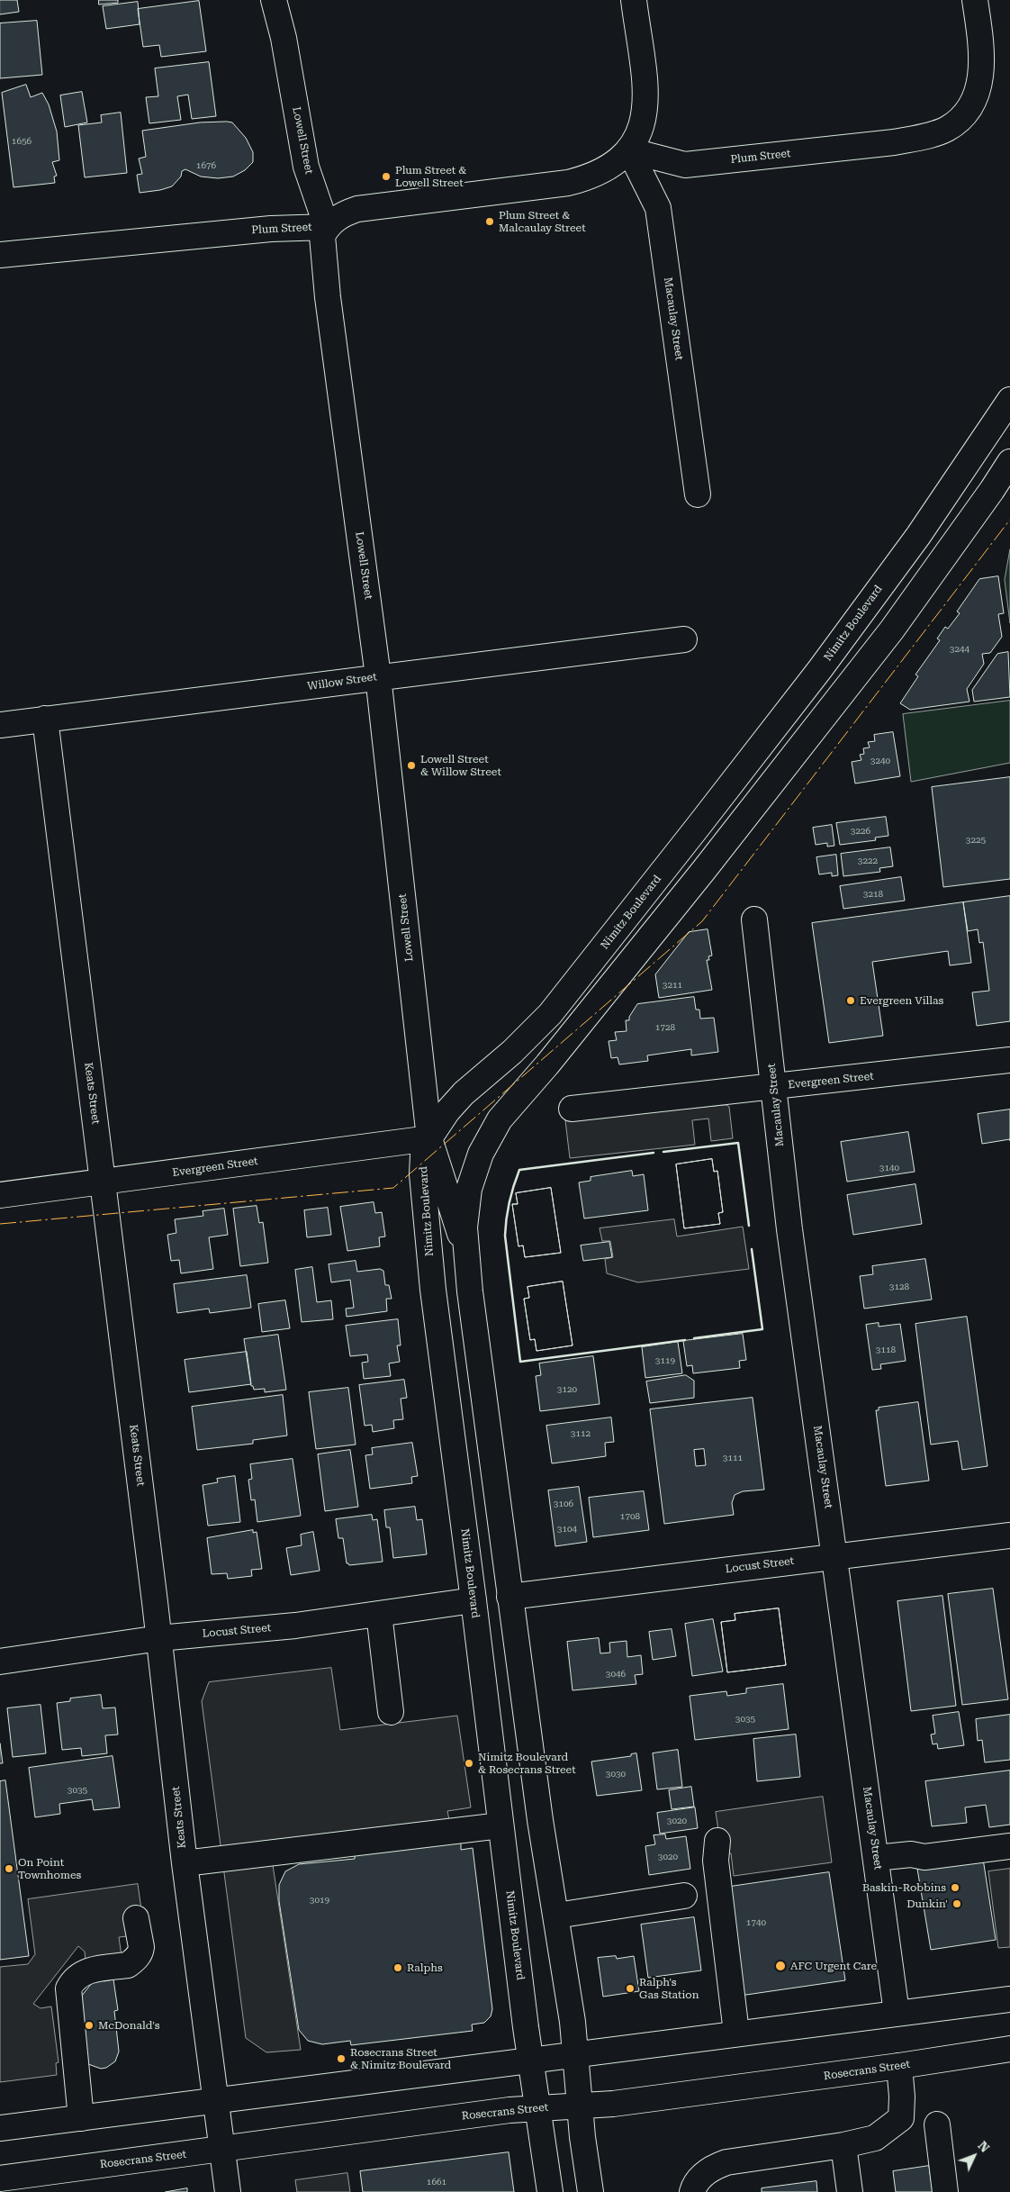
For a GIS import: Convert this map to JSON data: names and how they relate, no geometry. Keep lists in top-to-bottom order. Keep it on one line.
{"streets":{"street":["Lowell Street","Plum Street","Macaulay Street","Nimitz Boulevard","Willow Street","Evergreen Street","Keats Street","Locust Street","Rosecrans Street"]},"crossings":[["Lowell Street","Plum Street"],["Lowell Street","Nimitz Boulevard"],["Lowell Street","Willow Street"],["Lowell Street","Evergreen Street"],["Plum Street","Macaulay Street"],["Macaulay Street","Evergreen Street"],["Macaulay Street","Locust Street"],["Nimitz Boulevard","Evergreen Street"],["Nimitz Boulevard","Locust Street"],["Nimitz Boulevard","Rosecrans Street"],["Willow Street","Keats Street"],["Evergreen Street","Keats Street"],["Keats Street","Locust Street"],["Keats Street","Rosecrans Street"]],"places":["Plum Street & Lowell Street","Plum Street & Malcaulay Street","Lowell Street & Willow Street","Evergreen Villas","Nimitz Boulevard & Rosecrans Street","On Point Townhomes","Baskin-Robbins","Dunkin'","AFC Urgent Care","Ralphs","Ralph's Gas Station","McDonald's","Rosecrans Street & Nimitz Boulevard"],"house_numbers":["1656","1676","3244","3240","3226","3225","3222","3218","3211","1728","3140","3128","3118","3119","3120","3112","3111","3106","1708","3104","3046","3035","3030","3035","3020","3020","3019","1740","1661"],"north":"top right"}
